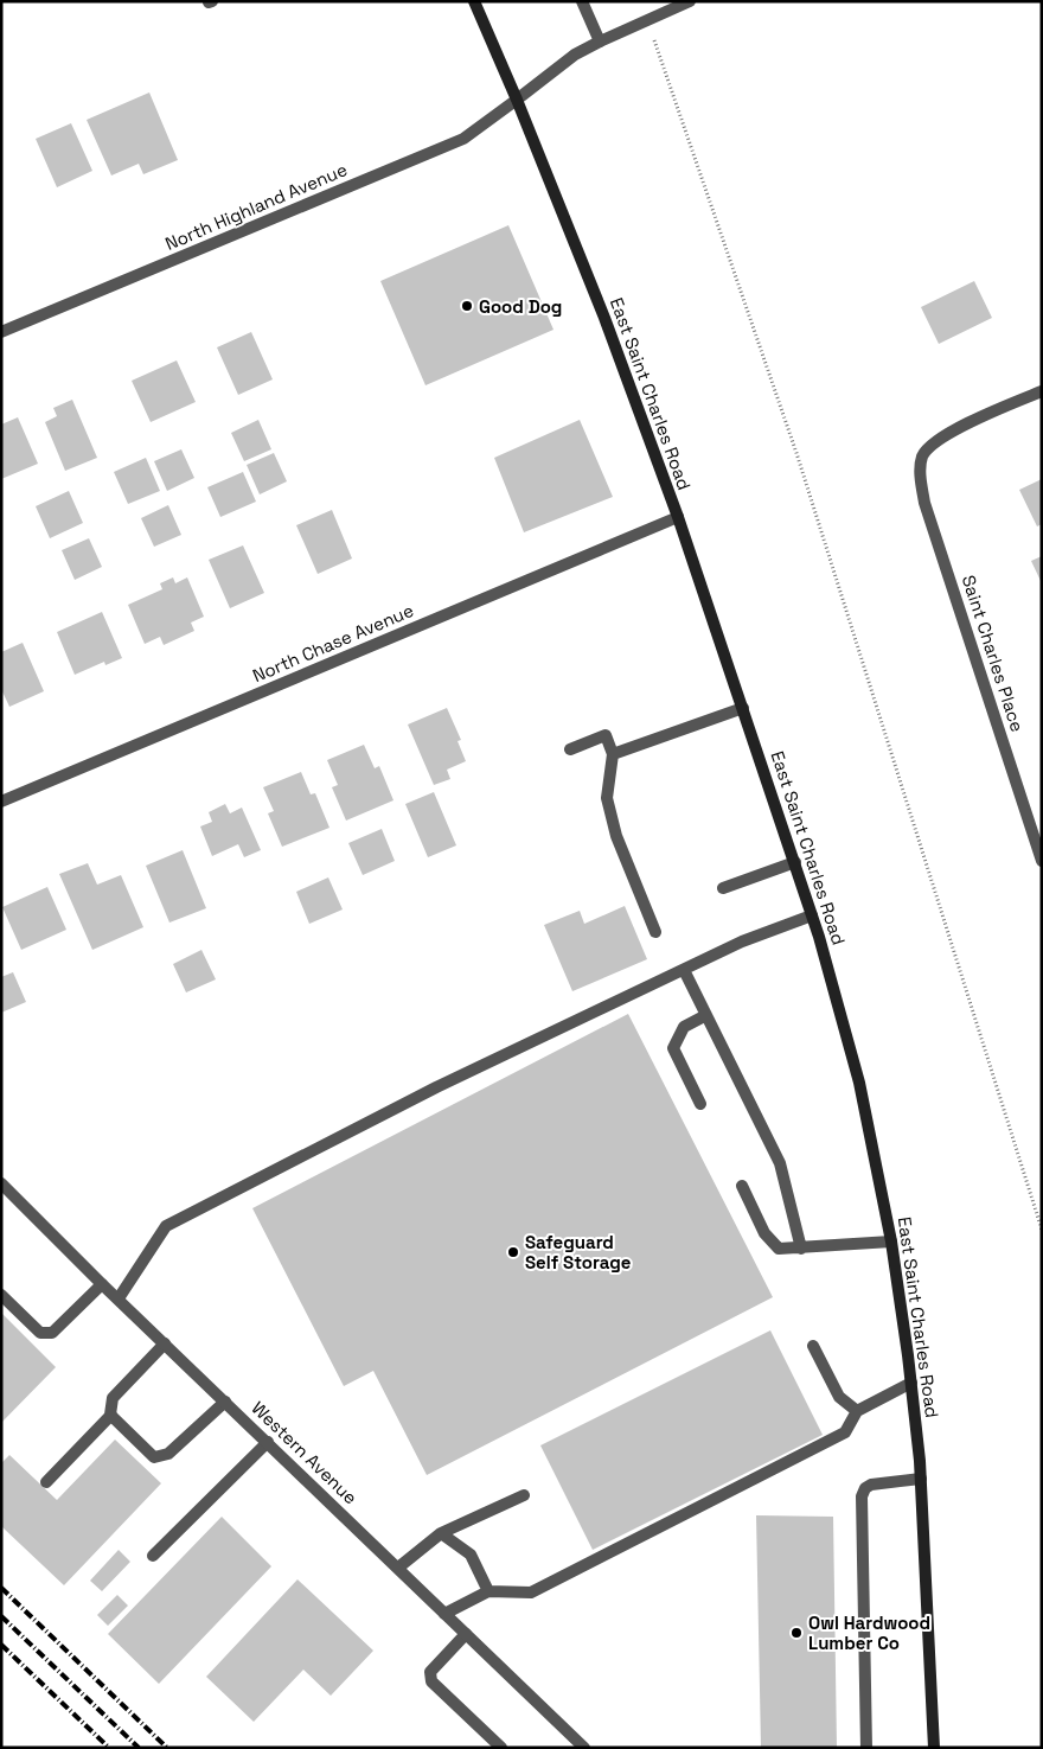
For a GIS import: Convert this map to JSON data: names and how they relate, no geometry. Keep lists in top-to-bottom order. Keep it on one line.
{"streets":{"main road":["East Saint Charles Road"],"street":["North Highland Avenue","North Chase Avenue","Saint Charles Place","Western Avenue"]},"crossings":[["North Highland Avenue","East Saint Charles Road"],["East Saint Charles Road","North Chase Avenue"]],"places":["Good Dog","Safeguard Self Storage","Owl Hardwood Lumber Co"]}
